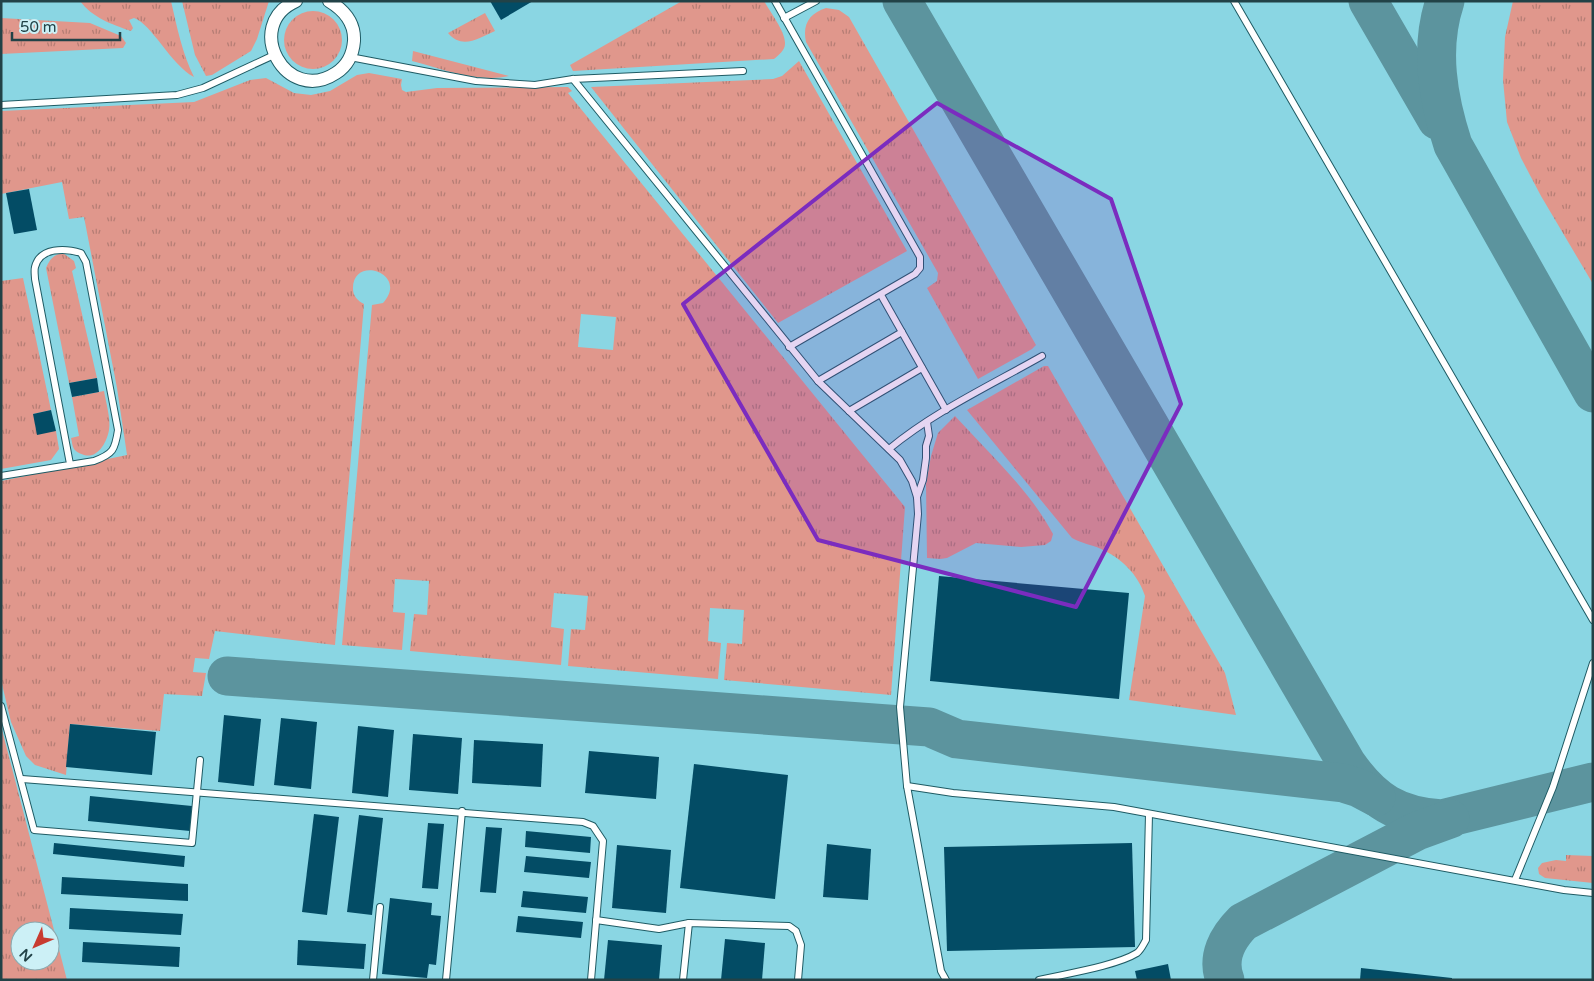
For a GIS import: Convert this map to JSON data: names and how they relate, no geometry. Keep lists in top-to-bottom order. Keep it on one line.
{"scale_bar":"50 m","north":"bottom left"}
